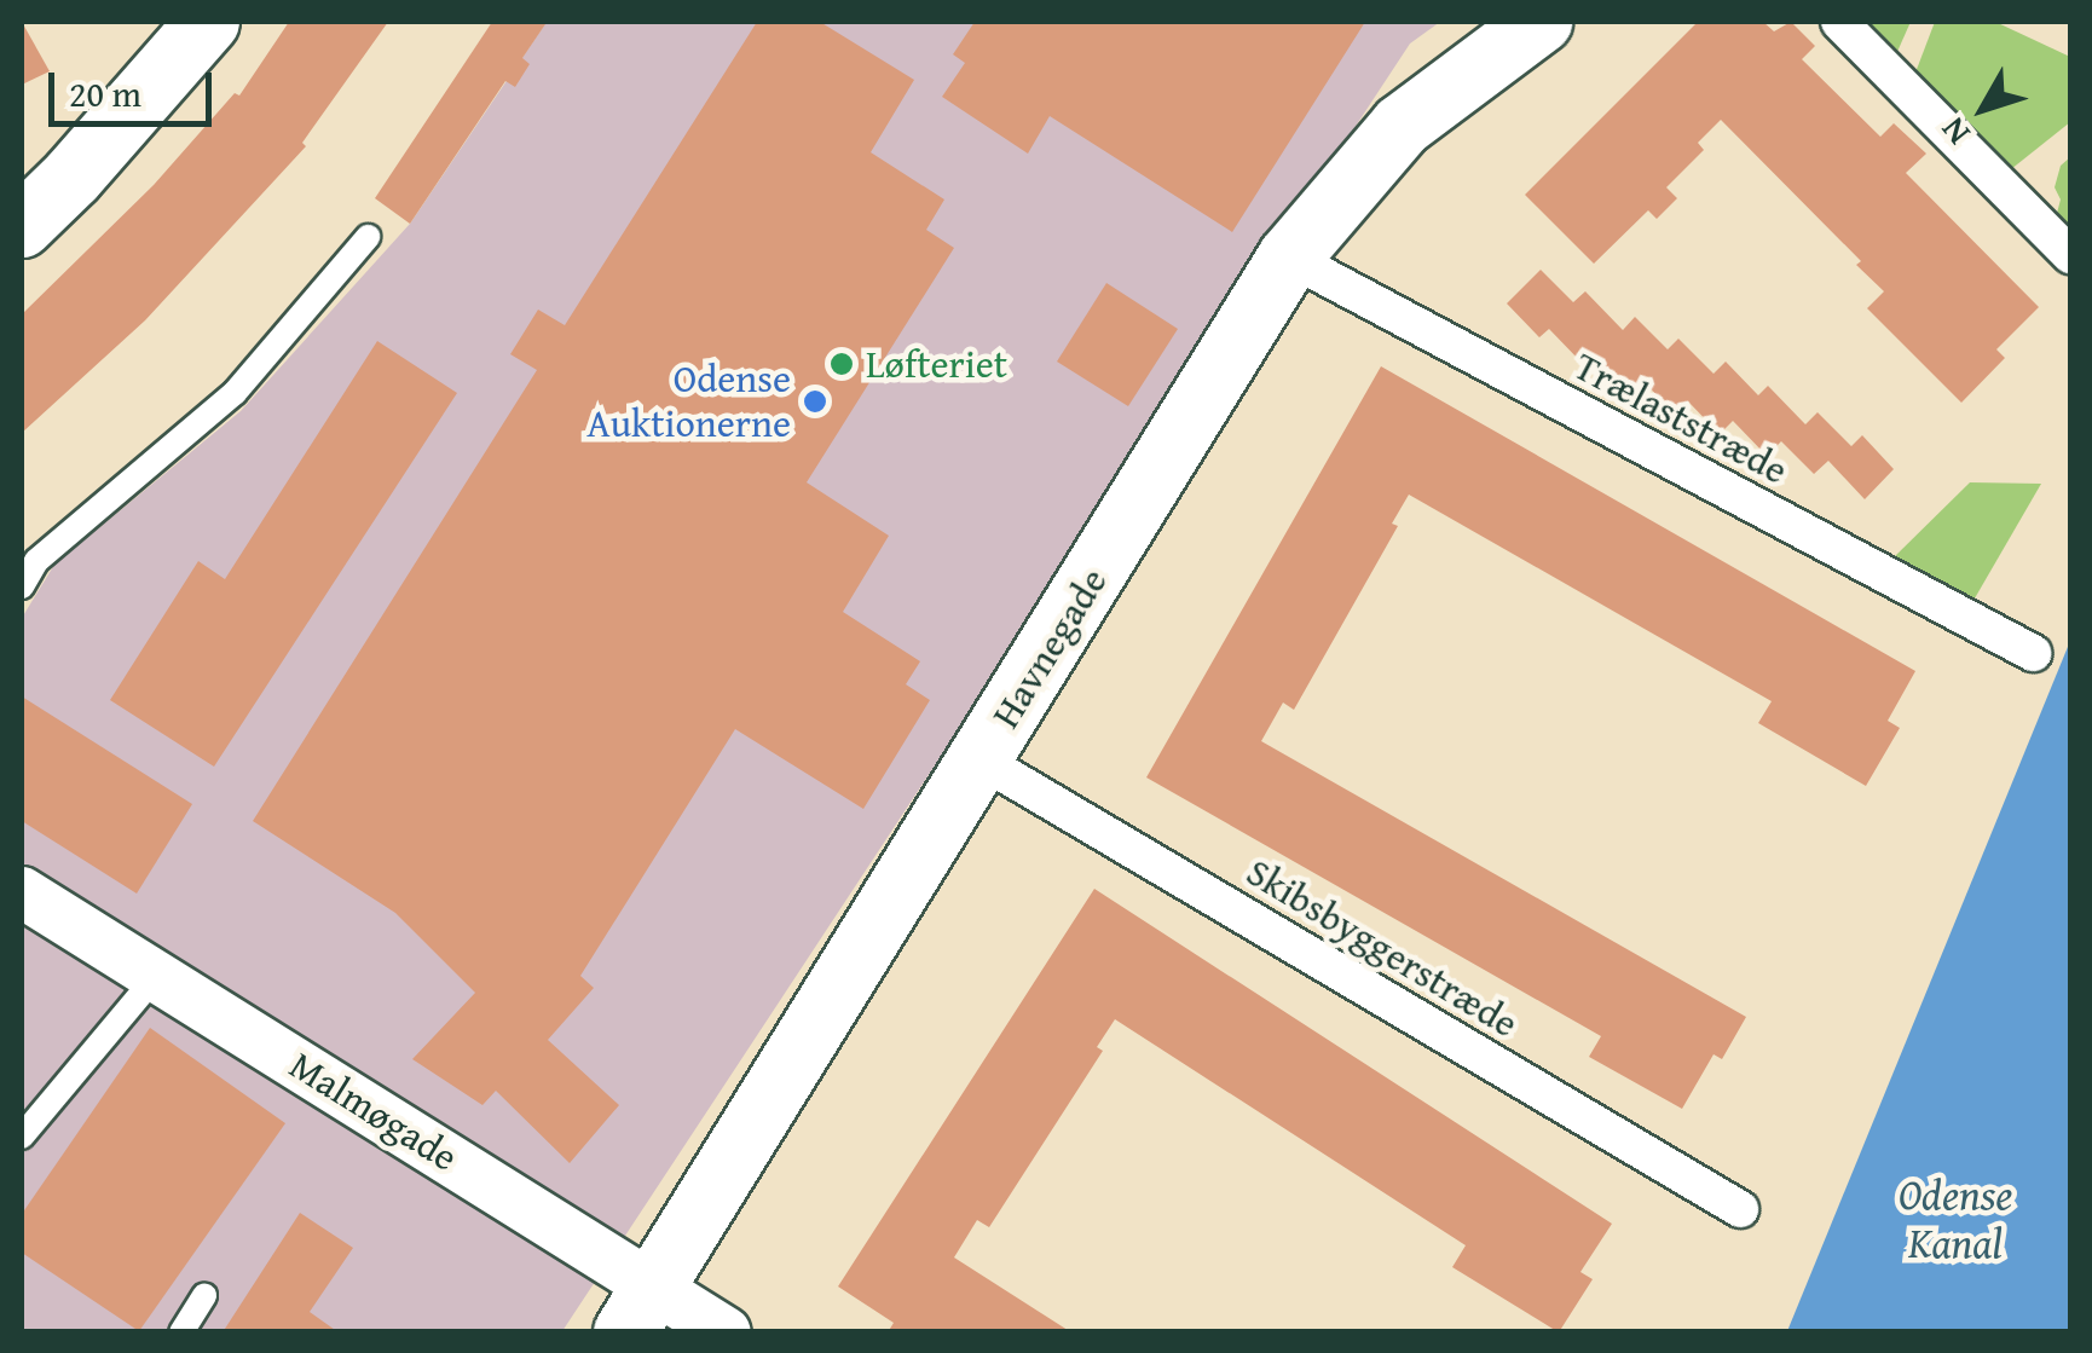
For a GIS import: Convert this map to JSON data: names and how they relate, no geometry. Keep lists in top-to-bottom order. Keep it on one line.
{"streets":{"street":["Trælaststræde","Havnegade","Skibsbyggerstræde","Malmøgade"]},"crossings":[["Trælaststræde","Havnegade"],["Havnegade","Skibsbyggerstræde"],["Havnegade","Malmøgade"]],"water":["Odense Kanal"],"places":["Løfteriet","Odense Auktionerne"],"scale_bar":"20 m","north":"bottom left"}
